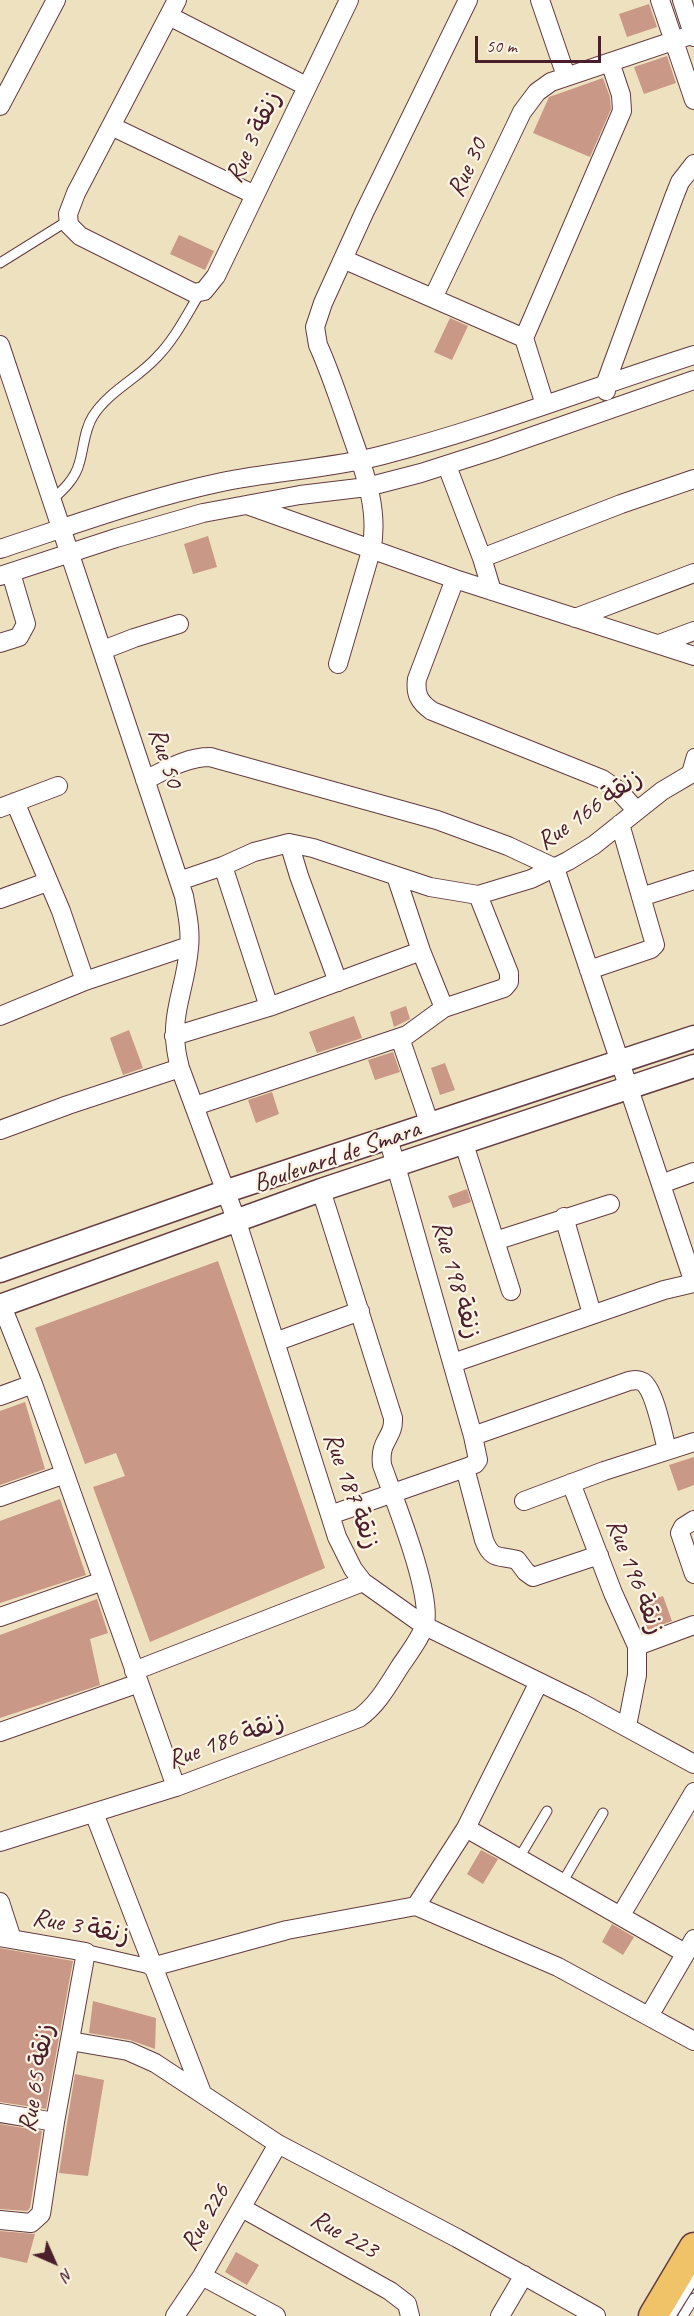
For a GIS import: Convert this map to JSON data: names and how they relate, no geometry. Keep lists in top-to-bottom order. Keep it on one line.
{"streets":{"street":["Rue 3 زنقة","Rue 30","Rue 50","Rue 166 زنقة","Boulevard de Smara","Rue 198 زنقة","Rue 187 زنقة","Rue 196 زنقة","Rue 186 زنقة","Rue 65 زنقة","Rue 226","Rue 223"]},"crossings":[["Rue 3 زنقة","Rue 65 زنقة"],["Rue 50","Boulevard de Smara"],["Rue 50","Rue 187 زنقة"],["Boulevard de Smara","Rue 198 زنقة"],["Boulevard de Smara","Rue 187 زنقة"],["Rue 198 زنقة","Rue 196 زنقة"],["Rue 187 زنقة","Rue 196 زنقة"],["Rue 187 زنقة","Rue 186 زنقة"],["Rue 226","Rue 223"]],"scale_bar":"50 m","north":"bottom right"}
